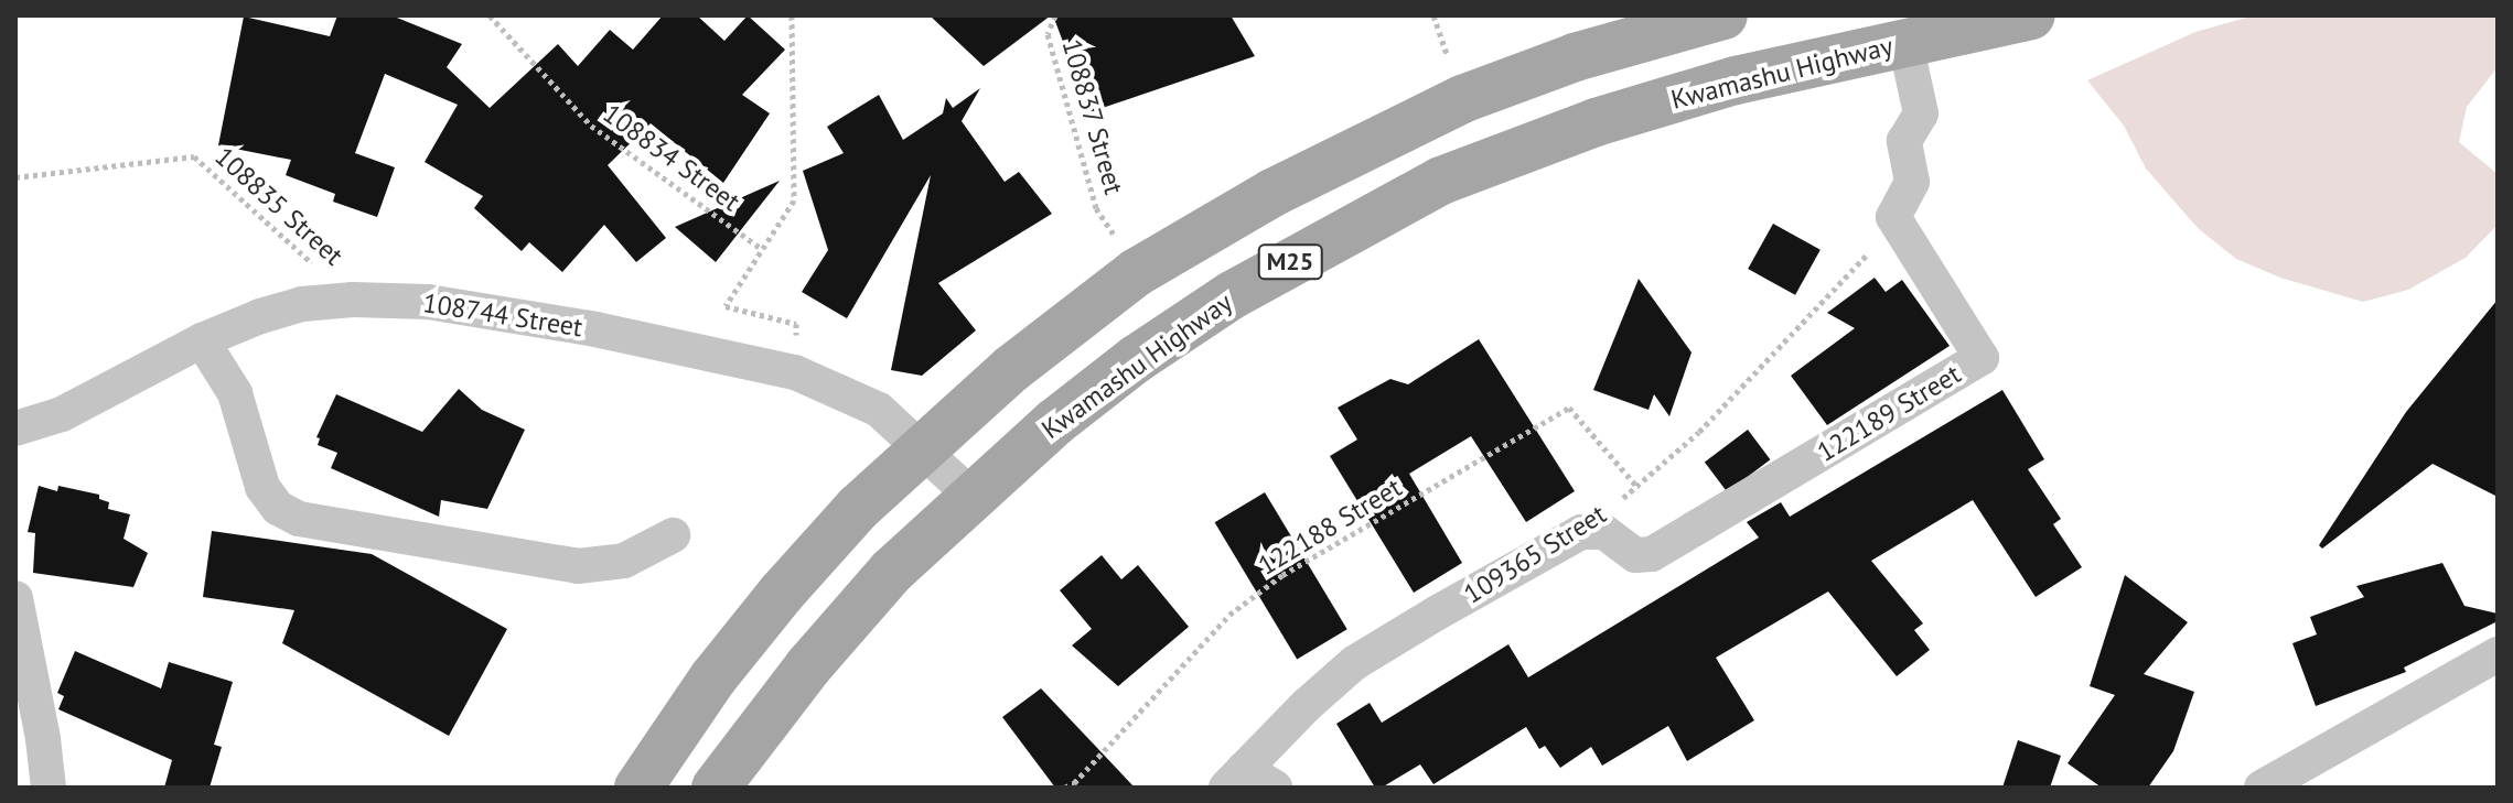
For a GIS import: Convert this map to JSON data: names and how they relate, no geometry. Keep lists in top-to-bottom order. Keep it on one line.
{"streets":{"main road":["Kwamashu Highway","M25"],"street":["108744 Street","122189 Street","109365 Street"],"path":["108837 Street","108834 Street","108835 Street","122188 Street"]},"crossings":[["Kwamashu Highway","108744 Street"],["108837 Street","M25"],["108835 Street","108744 Street"],["M25","108744 Street"],["122189 Street","109365 Street"],["122188 Street","109365 Street"]]}
